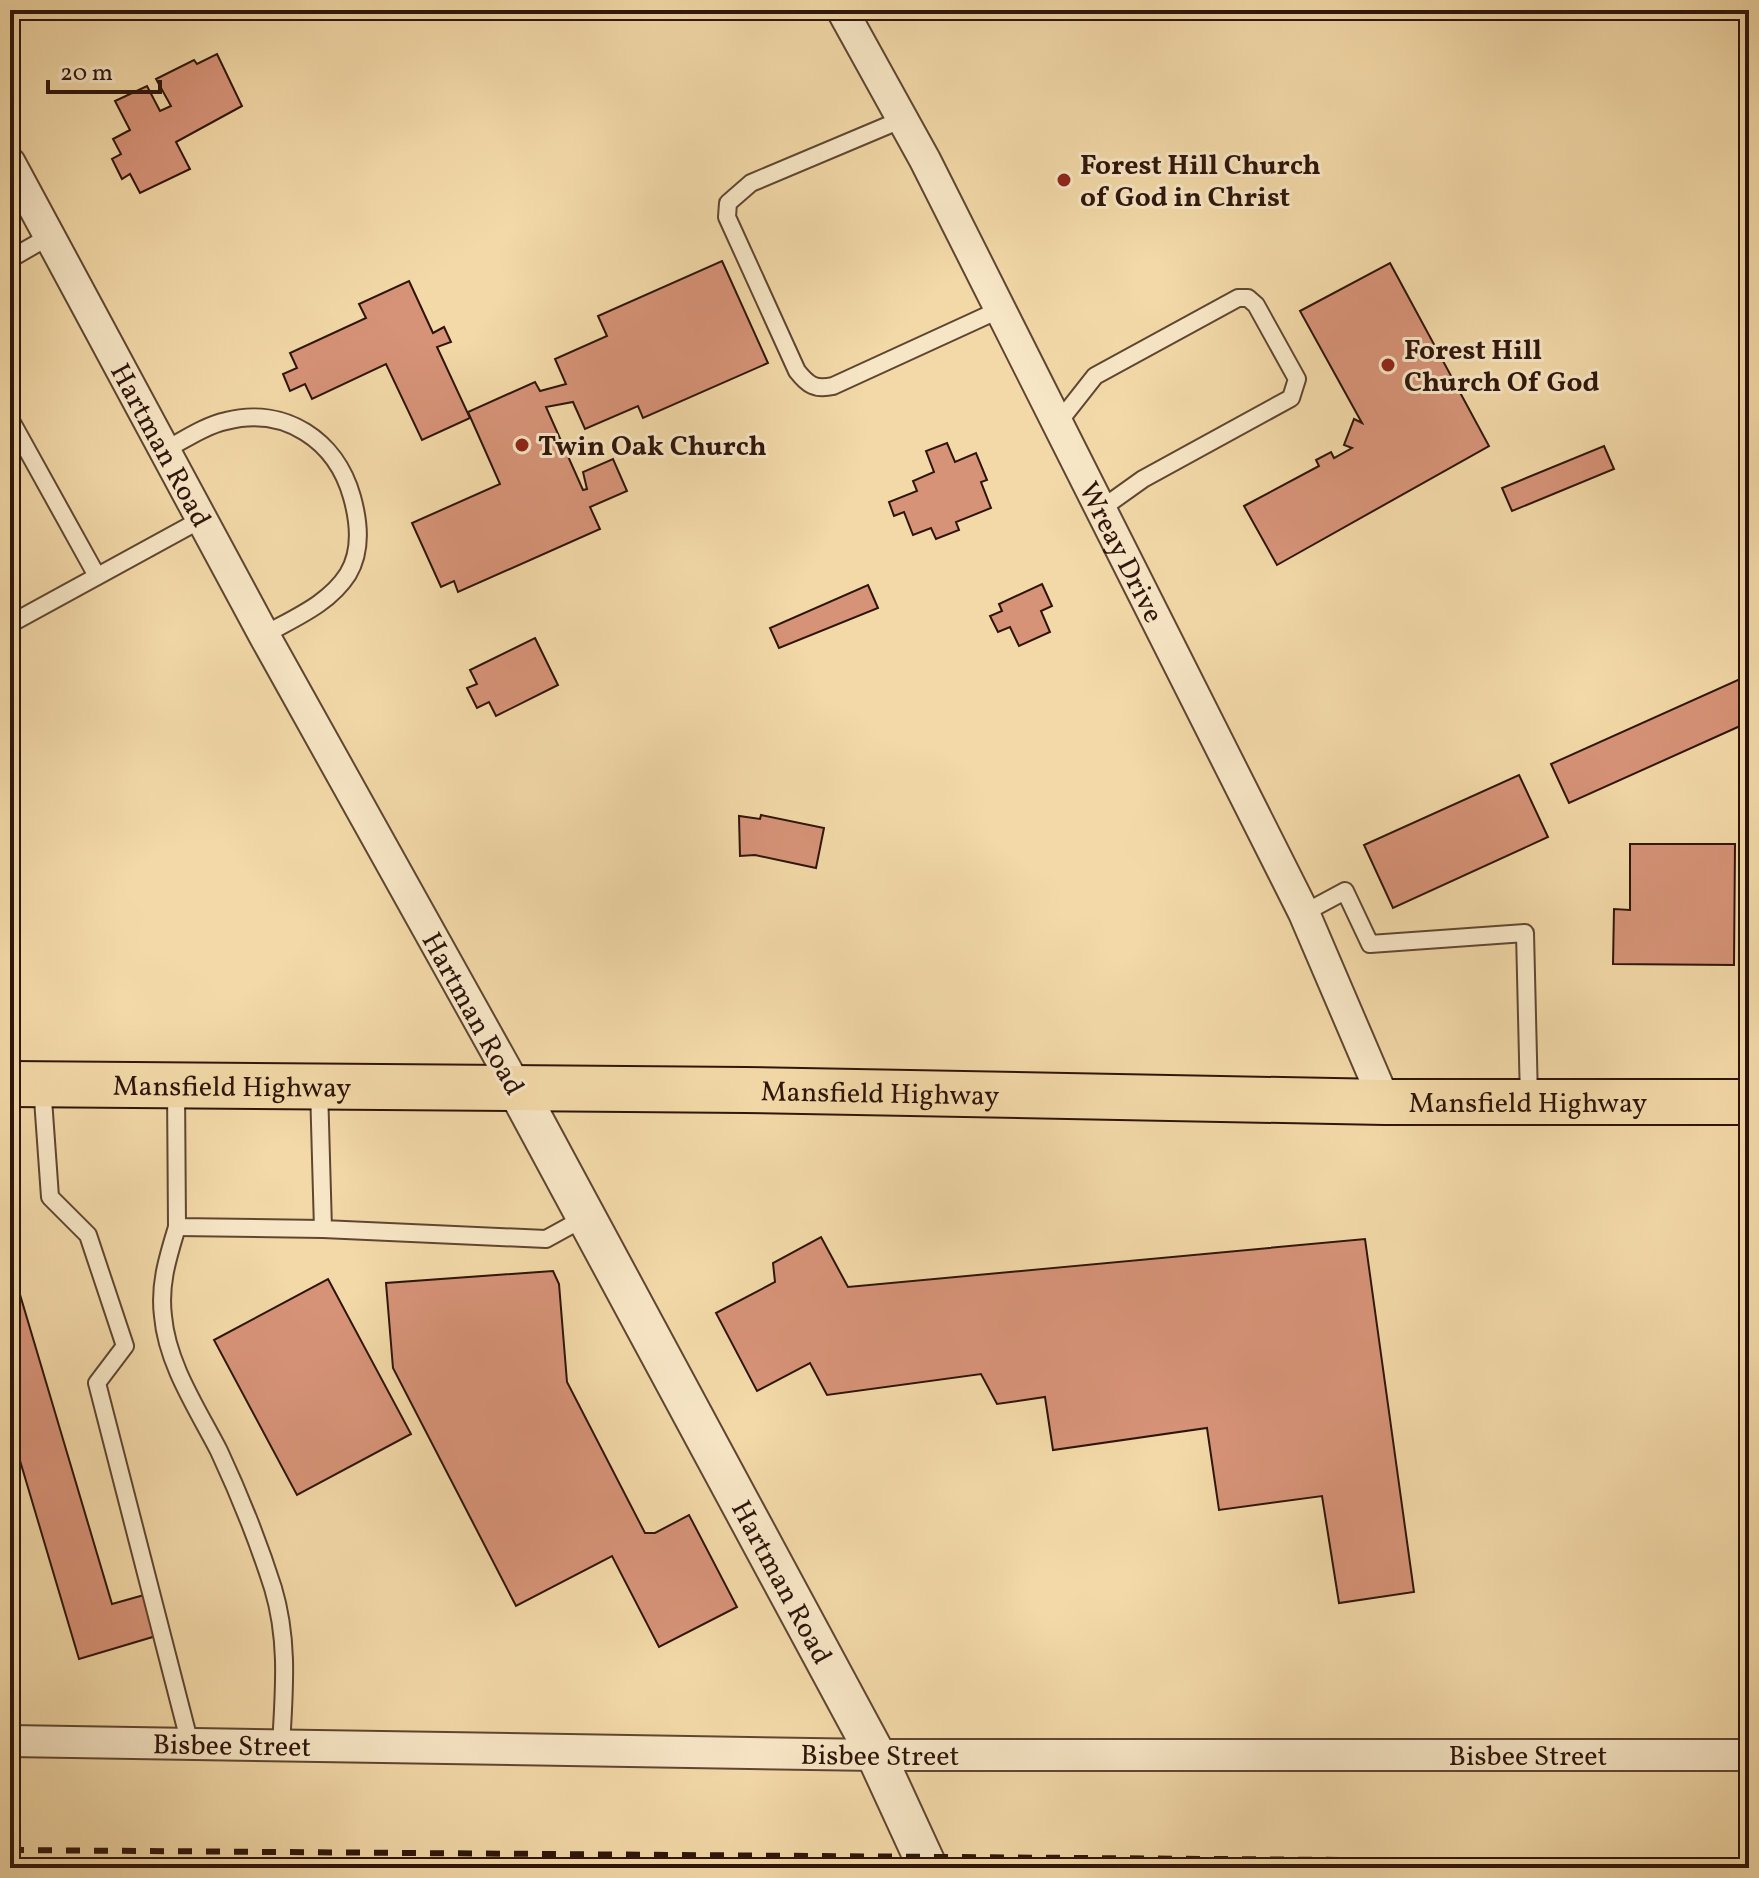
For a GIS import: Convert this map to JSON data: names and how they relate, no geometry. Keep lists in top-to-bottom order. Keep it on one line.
{"streets":{"main road":["Mansfield Highway"],"street":["Hartman Road","Wreay Drive","Bisbee Street"]},"crossings":[["Hartman Road","Mansfield Highway"],["Hartman Road","Bisbee Street"],["Wreay Drive","Mansfield Highway"]],"places":["Forest Hill Church of God in Christ","Forest Hill Church Of God","Twin Oak Church"],"scale_bar":"20 m"}
